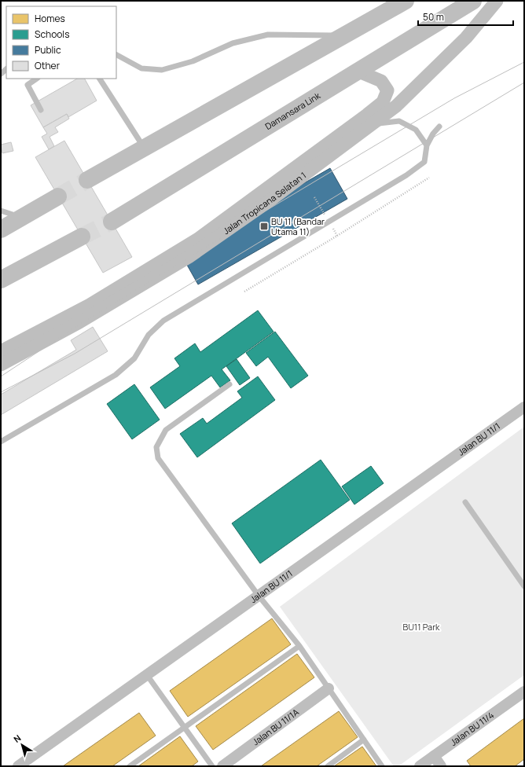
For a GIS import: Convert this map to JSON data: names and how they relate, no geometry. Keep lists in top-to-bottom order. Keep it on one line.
{"streets":{"highway":["Damansara Link"],"street":["Jalan Tropicana Selatan 1","Jalan BU 11/1","Jalan BU 11/1A","Jalan BU 11/4"]},"crossings":[["Damansara Link","Jalan Tropicana Selatan 1"]],"parks":["BU11 Park"],"places":{"transit":["BU 11 (Bandar Utama 11)"]},"legend":["Homes","Schools","Public","Other"],"scale_bar":"50 m","north":"top left"}
